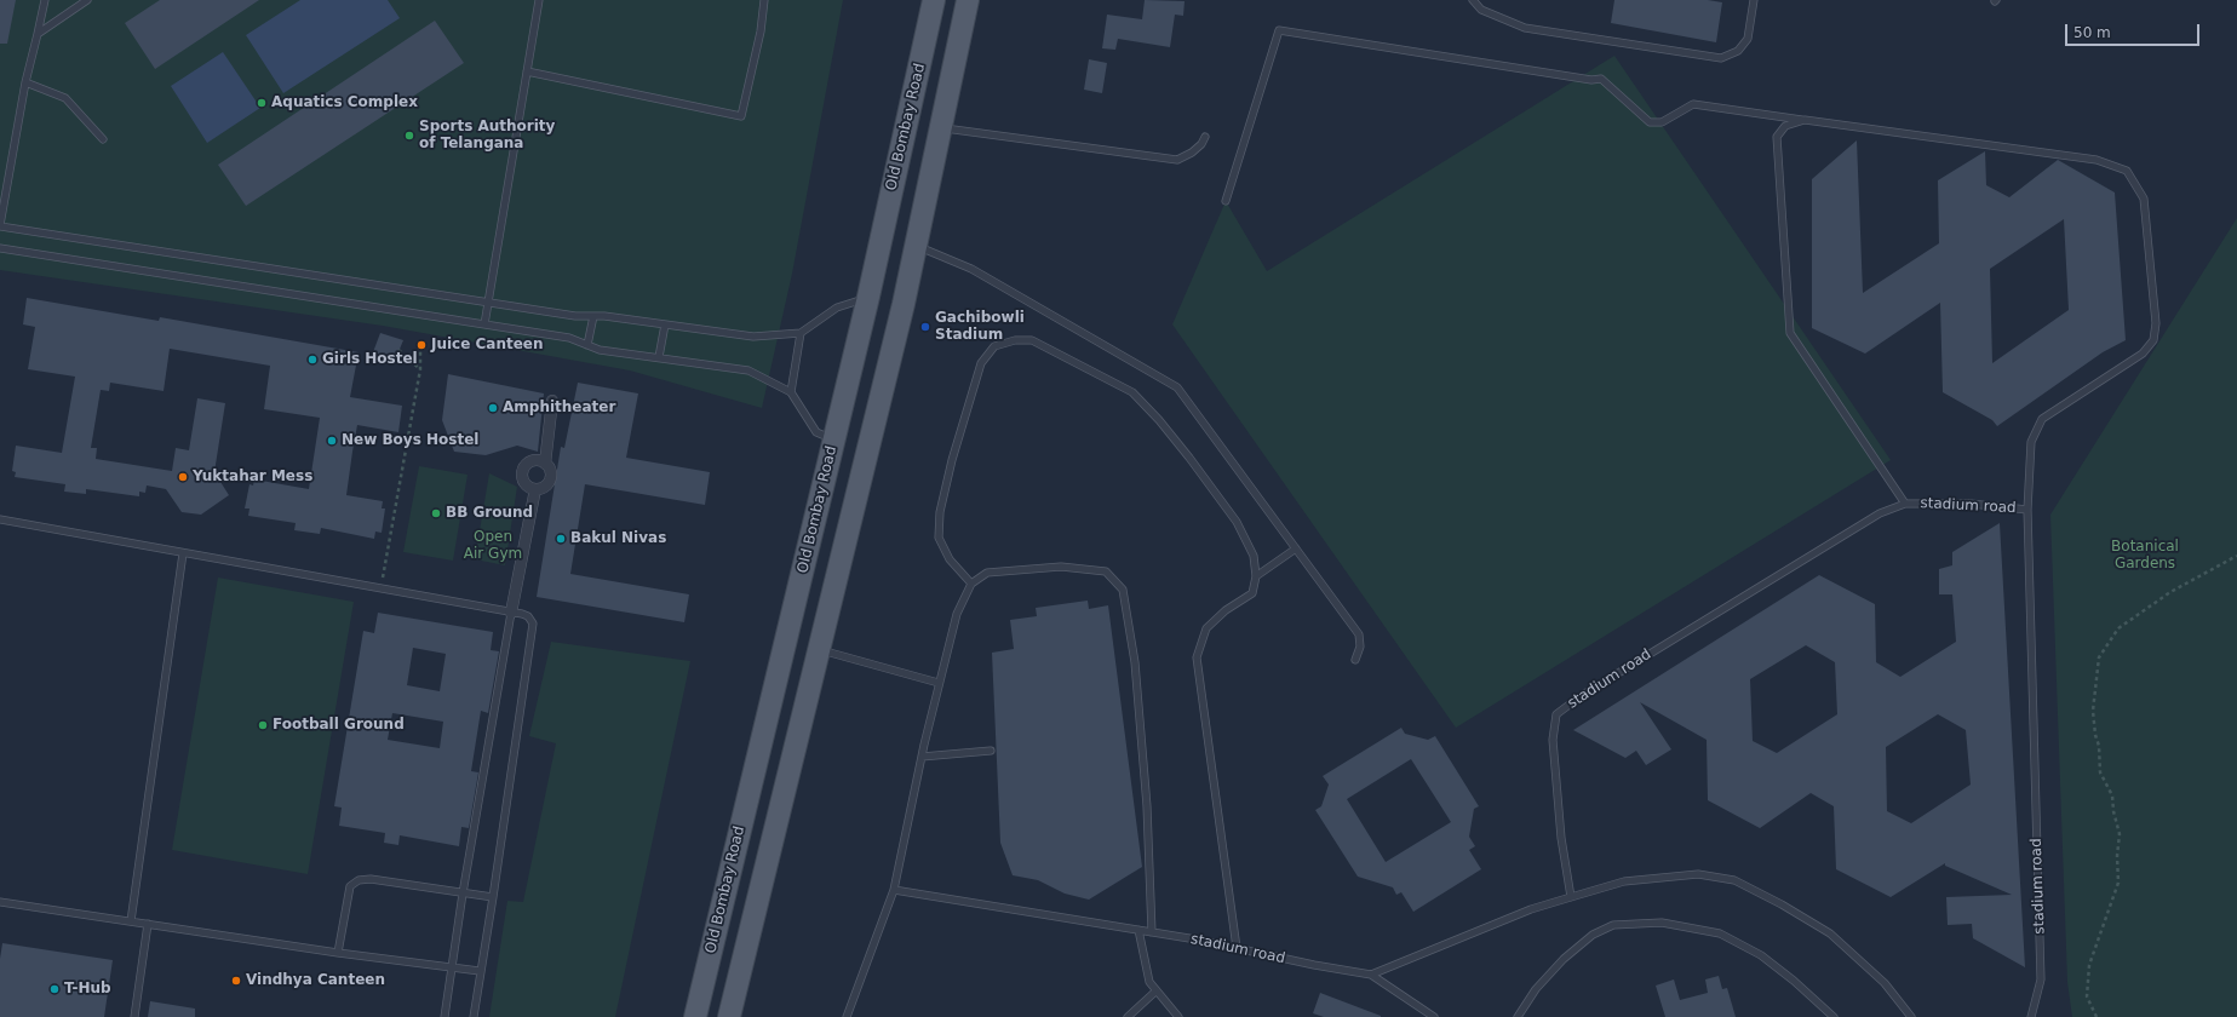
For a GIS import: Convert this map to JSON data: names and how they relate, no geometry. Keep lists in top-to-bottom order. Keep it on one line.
{"streets":{"main road":["Old Bombay Road"],"lane":["stadium road"]},"parks":["Open Air Gym","Botanical Gardens"],"places":["Aquatics Complex","Sports Authority of Telangana","Gachibowli Stadium","Juice Canteen","Girls Hostel","Amphitheater","New Boys Hostel","Yuktahar Mess","BB Ground","Bakul Nivas","Football Ground","Vindhya Canteen","T-Hub"],"scale_bar":"50 m"}
